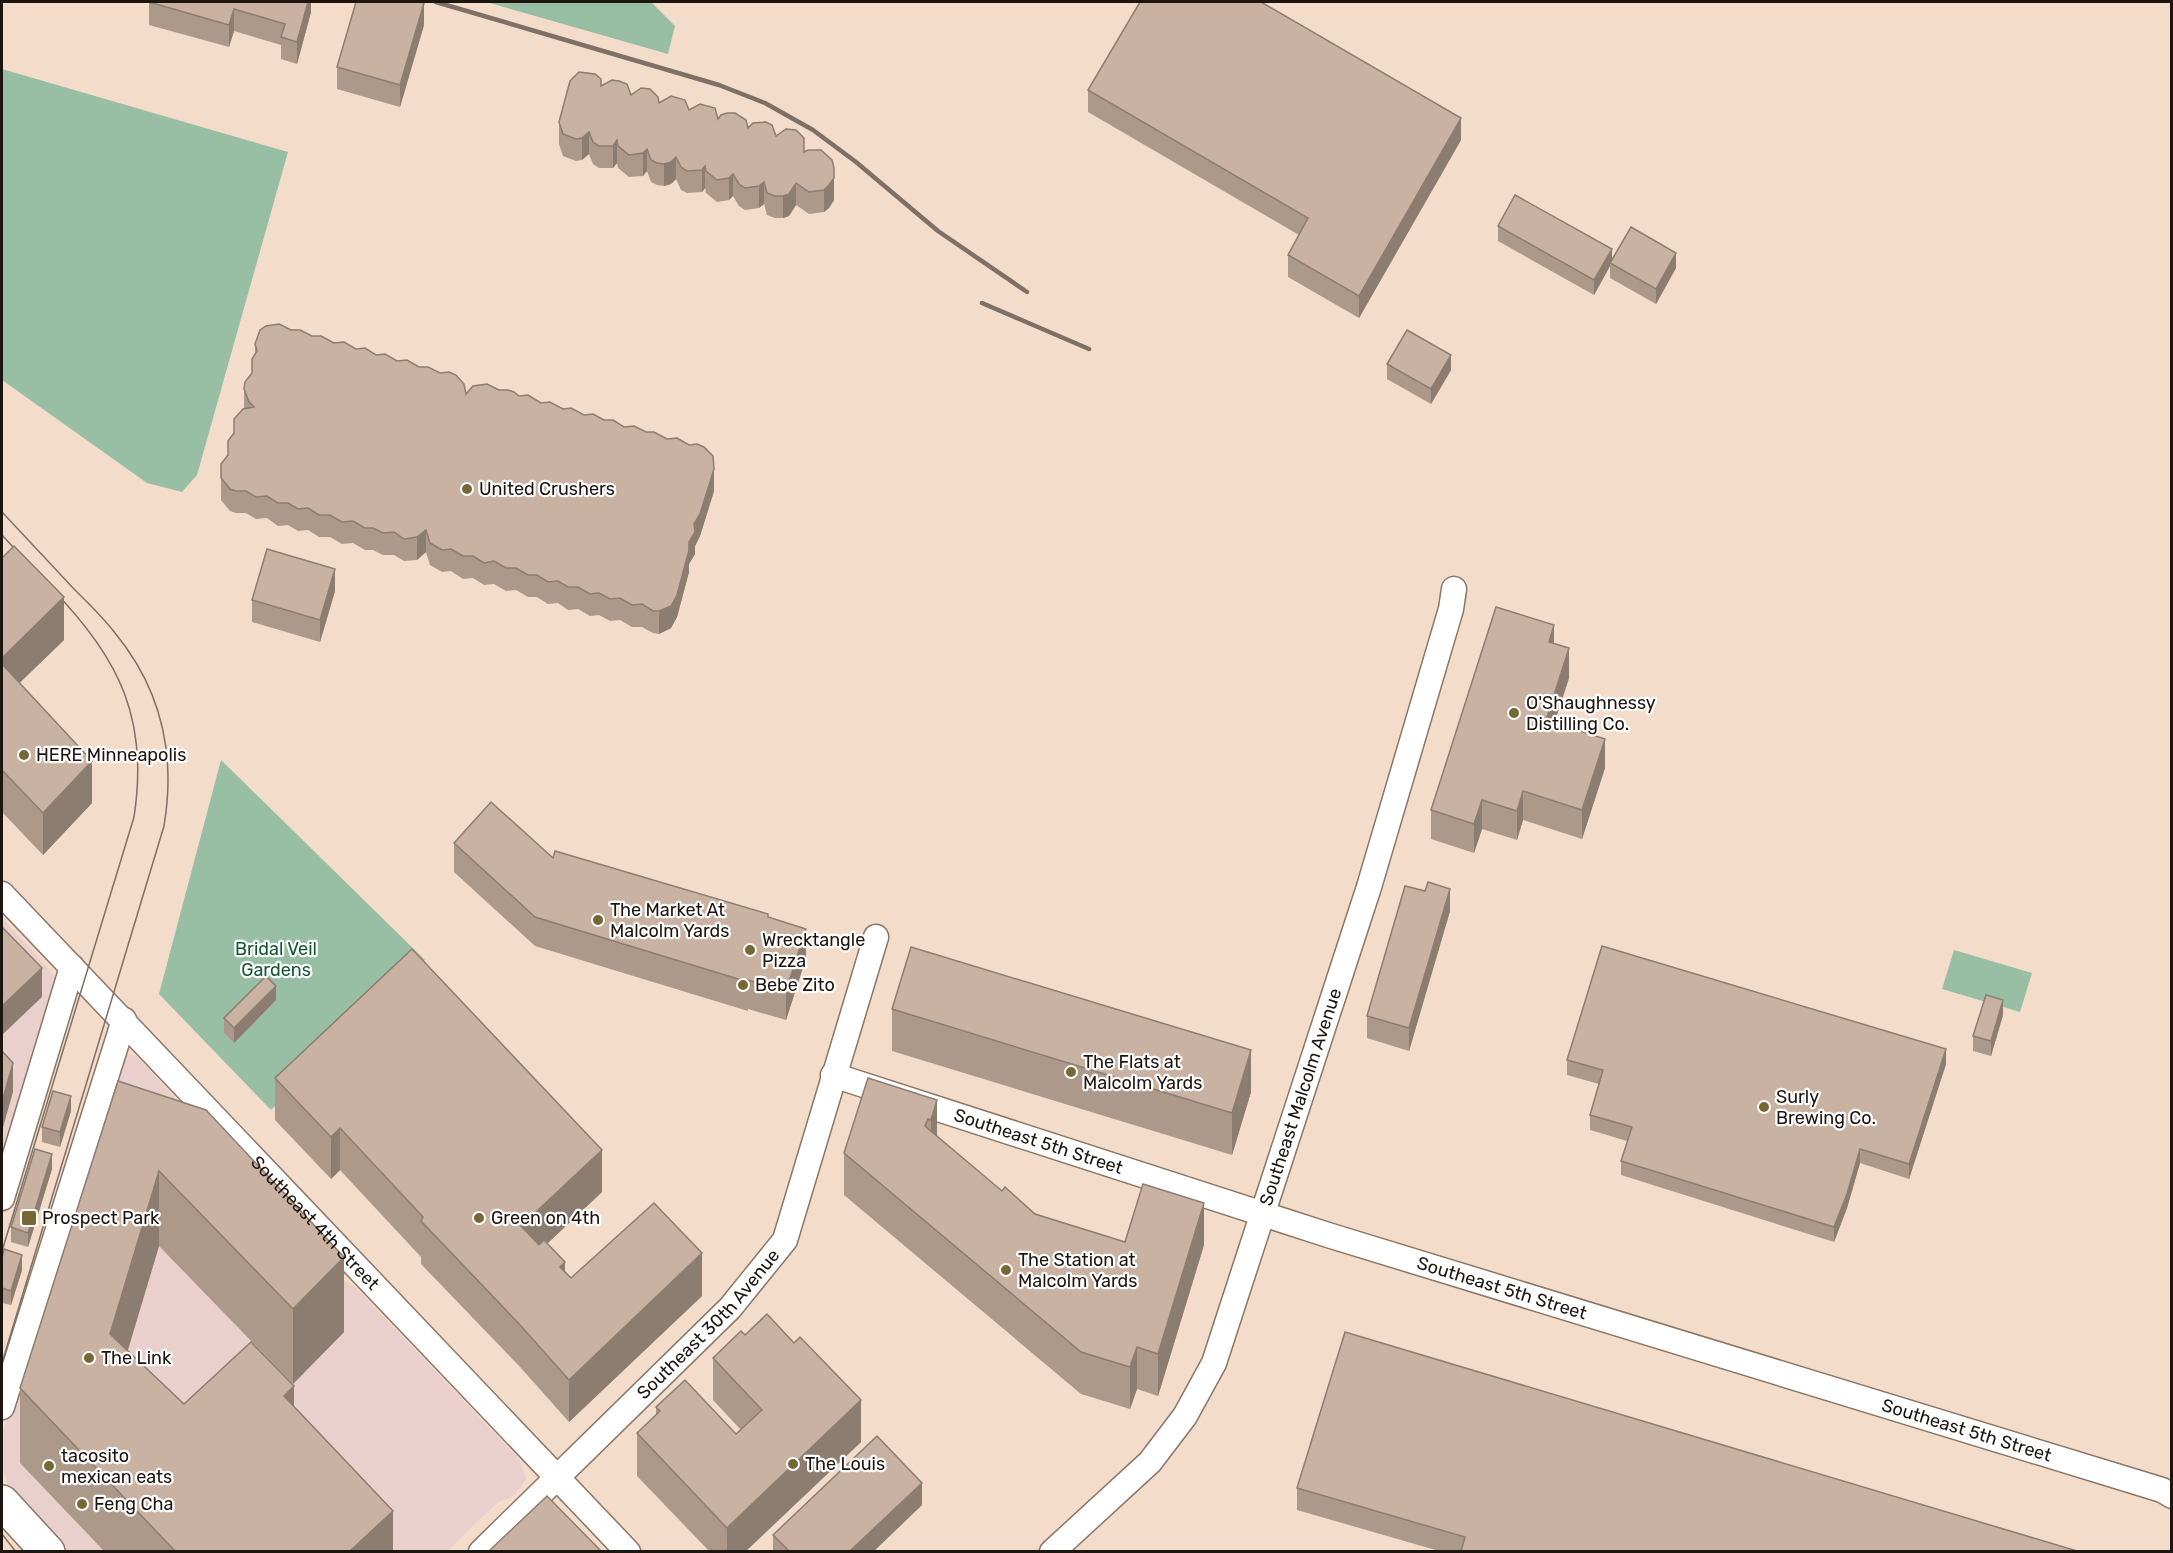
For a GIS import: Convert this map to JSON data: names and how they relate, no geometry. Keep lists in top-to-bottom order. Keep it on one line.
{"streets":{"street":["Southeast Malcolm Avenue","Southeast 5th Street","Southeast 4th Street","Southeast 30th Avenue"]},"crossings":[["Southeast Malcolm Avenue","Southeast 5th Street"],["Southeast 5th Street","Southeast 30th Avenue"],["Southeast 4th Street","Southeast 30th Avenue"]],"parks":["Bridal Veil Gardens"],"places":{"other":["United Crushers","O'Shaughnessy Distilling Co.","HERE Minneapolis","The Market At Malcolm Yards","Wrecktangle Pizza","Bebe Zito","The Flats at Malcolm Yards","Surly Brewing Co.","Green on 4th","The Station at Malcolm Yards","The Link","The Louis","tacosito mexican eats","Feng Cha"],"transit":["Prospect Park"]}}
